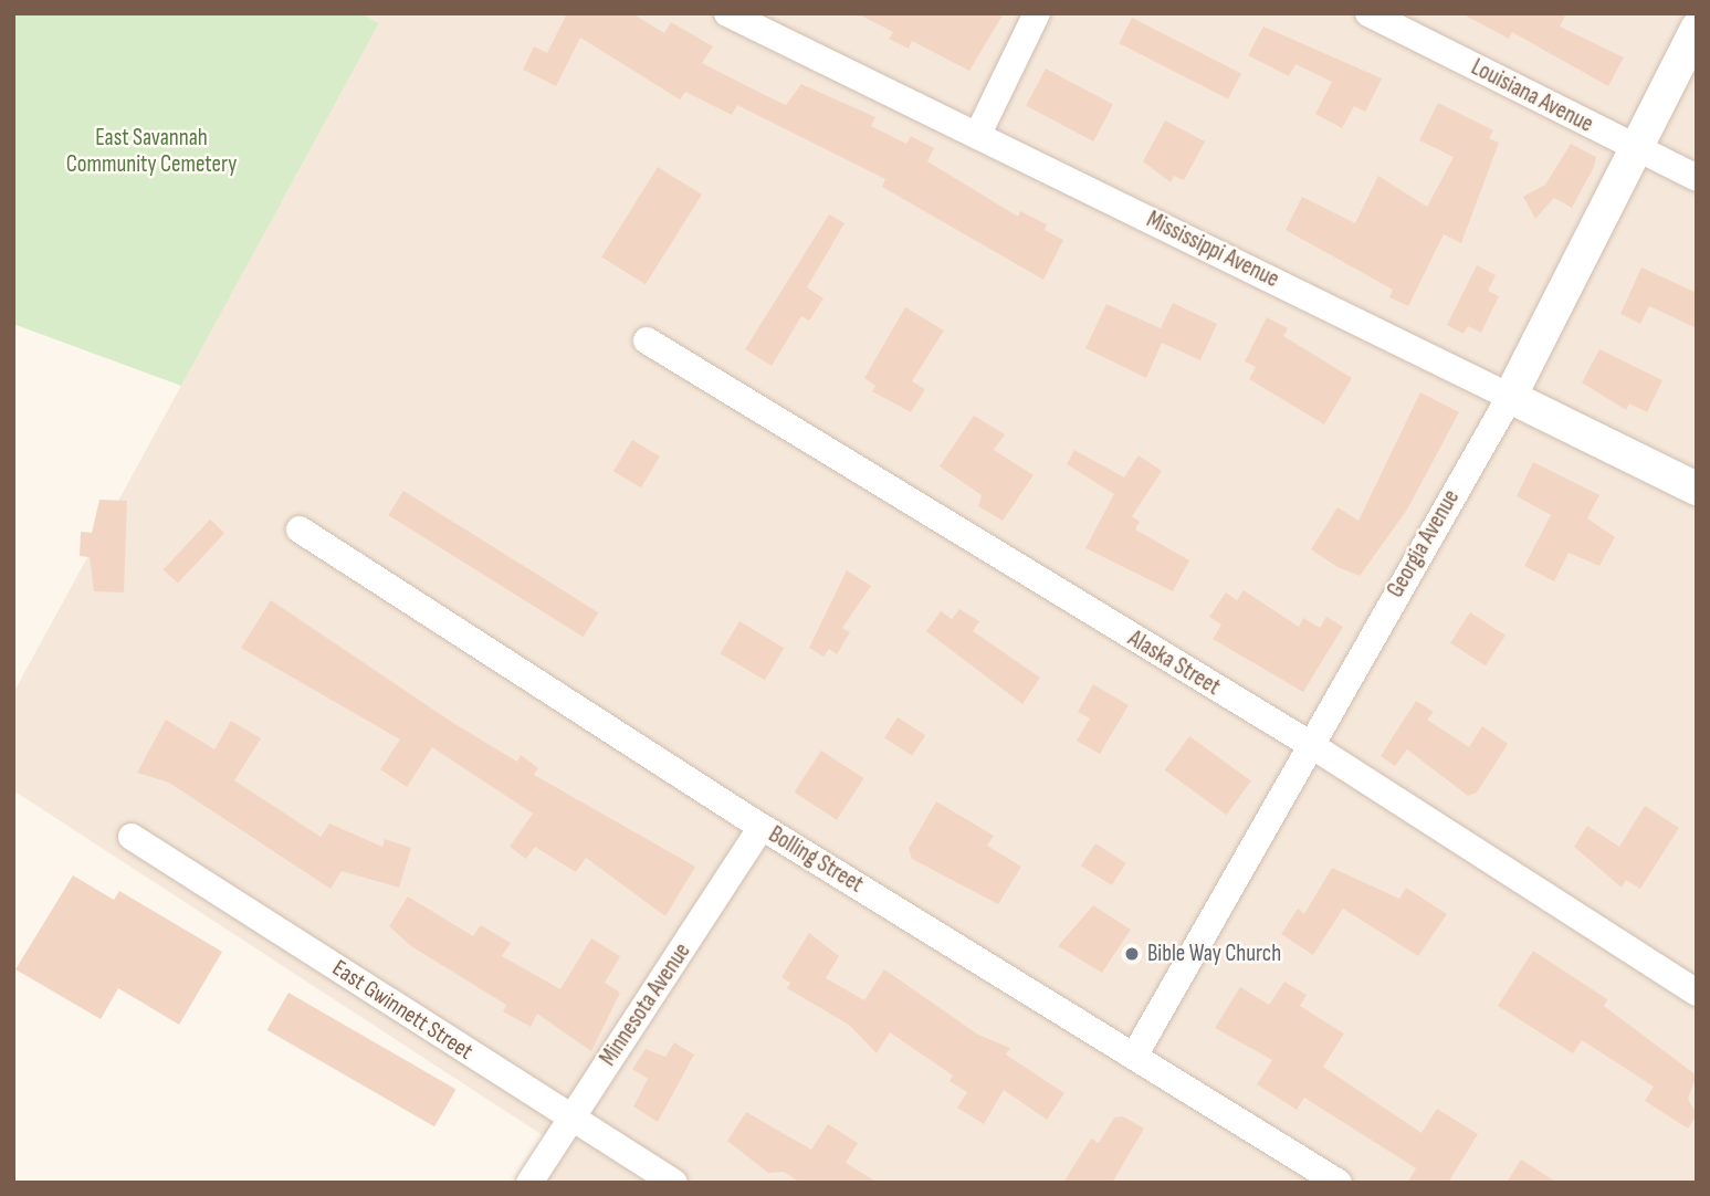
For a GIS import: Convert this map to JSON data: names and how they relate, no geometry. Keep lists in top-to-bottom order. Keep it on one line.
{"streets":{"street":["Louisiana Avenue","Mississippi Avenue","Georgia Avenue","Alaska Street","Bolling Street","Minnesota Avenue","East Gwinnett Street"]},"crossings":[["Louisiana Avenue","Georgia Avenue"],["Mississippi Avenue","Georgia Avenue"],["Georgia Avenue","Alaska Street"],["Georgia Avenue","Bolling Street"],["Bolling Street","Minnesota Avenue"],["Minnesota Avenue","East Gwinnett Street"]],"parks":["East Savannah Community Cemetery"],"places":["Bible Way Church"]}
